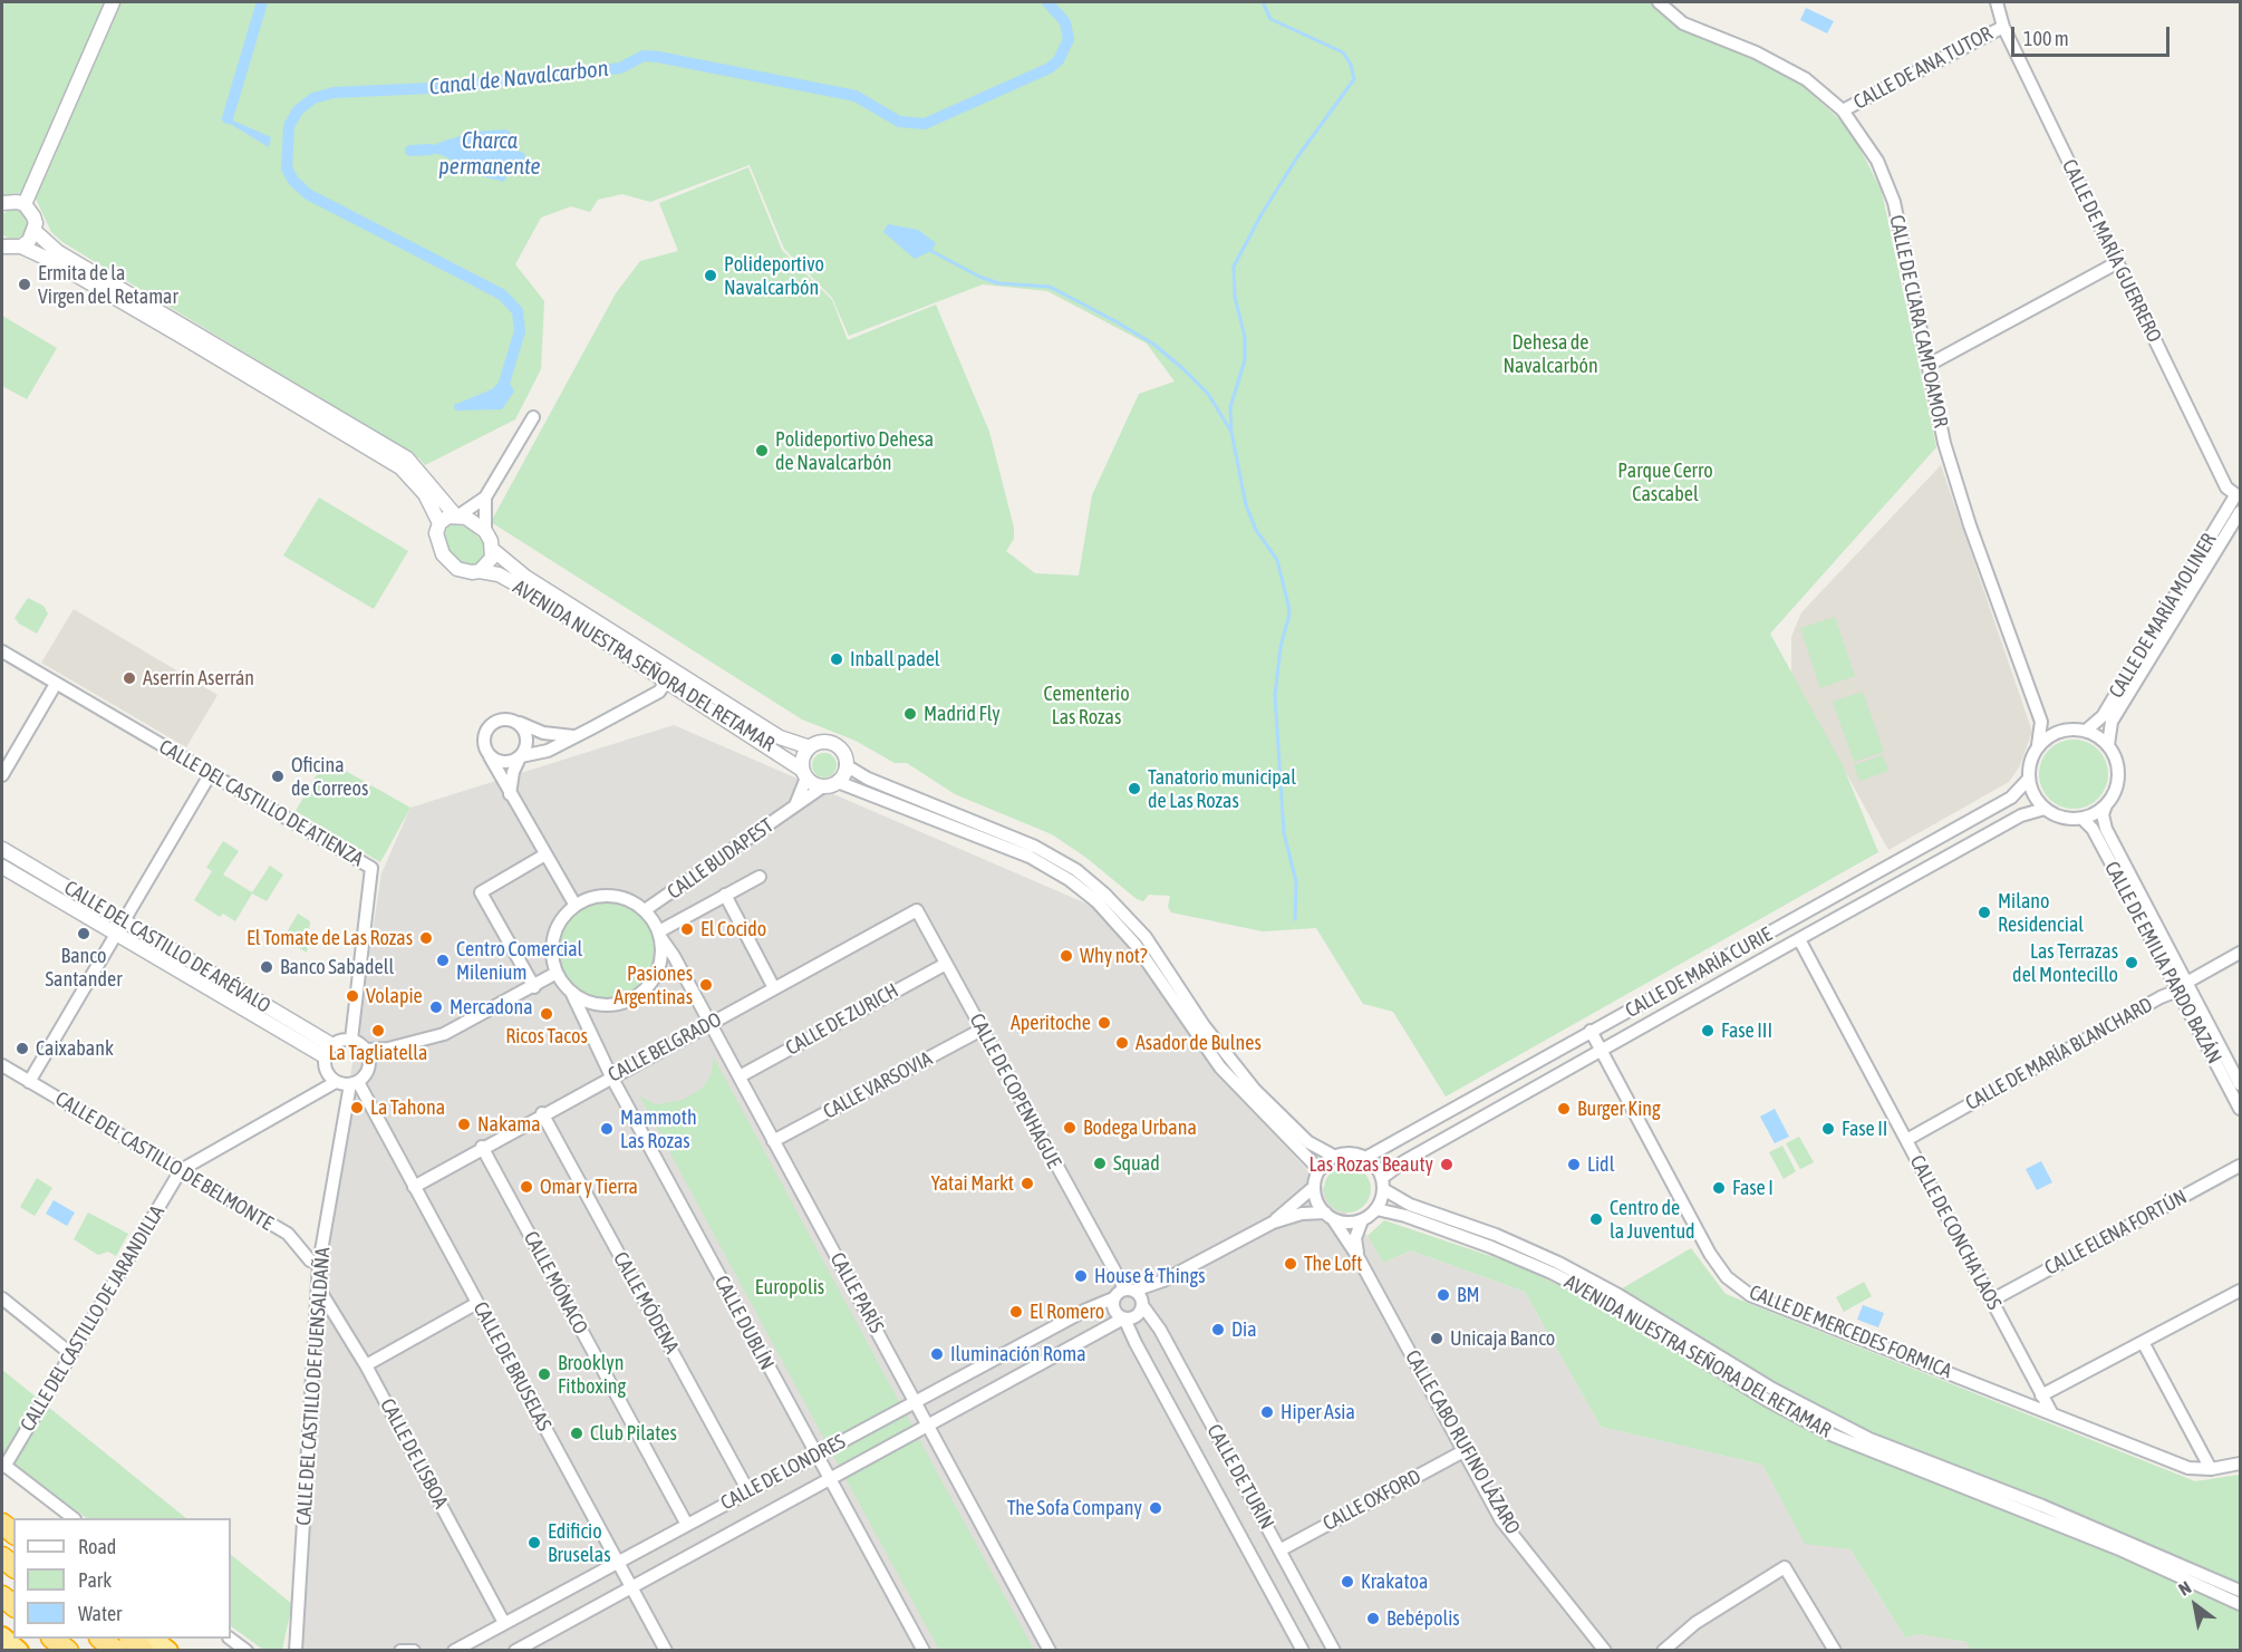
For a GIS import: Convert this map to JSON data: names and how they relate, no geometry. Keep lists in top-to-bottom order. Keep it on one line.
{"streets":{"street":["CALLE DE ANA TUTOR","CALLE DE MARÍA GUERRERO","CALLE DE CLARA CAMPOAMOR","CALLE DE MARÍA MOLINER","AVENIDA NUESTRA SEÑORA DEL RETAMAR","CALLE DEL CASTILLO DE ATIENZA","CALLE BUDAPEST","CALLE DEL CASTILLO DE ARÉVALO","CALLE DE EMILIA PARDO BAZÁN","CALLE DE MARÍA CURIE","CALLE DE ZURICH","CALLE BELGRADO","CALLE DE MARÍA BLANCHARD","CALLE VARSOVIA","CALLE DE COPENHAGUE","CALLE DEL CASTILLO DE BELMONTE","CALLE DE CONCHA LAOS","CALLE ELENA FORTÚN","CALLE MÓNACO","CALLE PARÍS","CALLE MÓDENA","CALLE DEL CASTILLO DE JARANDILLA","CALLE DUBLÍN","CALLE DE MERCEDES FORMICA","CALLE DE BRUSELAS","CALLE DEL CASTILLO DE FUENSALDAÑA","CALLE CABO RUFINO LÁZARO","CALLE DE LISBOA","CALLE DE LONDRES","CALLE DE TURÍN","CALLE OXFORD"]},"crossings":[["CALLE DE ANA TUTOR","CALLE DE MARÍA GUERRERO"],["CALLE DE ANA TUTOR","CALLE DE CLARA CAMPOAMOR"],["CALLE DE MARÍA GUERRERO","CALLE DE MARÍA MOLINER"],["CALLE DE CLARA CAMPOAMOR","CALLE DE MARÍA MOLINER"],["CALLE DE CLARA CAMPOAMOR","CALLE DE EMILIA PARDO BAZÁN"],["CALLE DE CLARA CAMPOAMOR","CALLE DE MARÍA CURIE"],["CALLE DE MARÍA MOLINER","CALLE DE EMILIA PARDO BAZÁN"],["CALLE DE MARÍA MOLINER","CALLE DE MARÍA CURIE"],["AVENIDA NUESTRA SEÑORA DEL RETAMAR","CALLE BUDAPEST"],["AVENIDA NUESTRA SEÑORA DEL RETAMAR","CALLE DE MARÍA CURIE"],["AVENIDA NUESTRA SEÑORA DEL RETAMAR","CALLE CABO RUFINO LÁZARO"],["CALLE DEL CASTILLO DE ATIENZA","CALLE DEL CASTILLO DE ARÉVALO"],["CALLE DEL CASTILLO DE ATIENZA","CALLE DE BRUSELAS"],["CALLE DEL CASTILLO DE ATIENZA","CALLE DEL CASTILLO DE FUENSALDAÑA"],["CALLE BUDAPEST","CALLE PARÍS"],["CALLE BUDAPEST","CALLE DUBLÍN"],["CALLE DEL CASTILLO DE ARÉVALO","CALLE DE BRUSELAS"],["CALLE DEL CASTILLO DE ARÉVALO","CALLE DEL CASTILLO DE FUENSALDAÑA"],["CALLE DE EMILIA PARDO BAZÁN","CALLE DE MARÍA CURIE"],["CALLE DE EMILIA PARDO BAZÁN","CALLE DE MARÍA BLANCHARD"],["CALLE DE MARÍA CURIE","CALLE DE CONCHA LAOS"],["CALLE DE MARÍA CURIE","CALLE DE MERCEDES FORMICA"],["CALLE DE MARÍA CURIE","CALLE CABO RUFINO LÁZARO"],["CALLE DE ZURICH","CALLE DE COPENHAGUE"],["CALLE DE ZURICH","CALLE PARÍS"],["CALLE BELGRADO","CALLE DE COPENHAGUE"],["CALLE BELGRADO","CALLE MÓNACO"],["CALLE BELGRADO","CALLE PARÍS"],["CALLE BELGRADO","CALLE MÓDENA"],["CALLE BELGRADO","CALLE DUBLÍN"],["CALLE BELGRADO","CALLE DE BRUSELAS"],["CALLE DE MARÍA BLANCHARD","CALLE DE CONCHA LAOS"],["CALLE VARSOVIA","CALLE DE COPENHAGUE"],["CALLE VARSOVIA","CALLE PARÍS"],["CALLE DE COPENHAGUE","CALLE DE LONDRES"],["CALLE DE COPENHAGUE","CALLE DE TURÍN"],["CALLE DEL CASTILLO DE BELMONTE","CALLE DEL CASTILLO DE JARANDILLA"],["CALLE DEL CASTILLO DE BELMONTE","CALLE DEL CASTILLO DE FUENSALDAÑA"],["CALLE DE CONCHA LAOS","CALLE ELENA FORTÚN"],["CALLE DE CONCHA LAOS","CALLE DE MERCEDES FORMICA"],["CALLE MÓNACO","CALLE DE LONDRES"],["CALLE PARÍS","CALLE DUBLÍN"],["CALLE PARÍS","CALLE DE LONDRES"],["CALLE MÓDENA","CALLE DE LONDRES"],["CALLE DUBLÍN","CALLE DE LONDRES"],["CALLE DE BRUSELAS","CALLE DEL CASTILLO DE FUENSALDAÑA"],["CALLE DE BRUSELAS","CALLE DE LONDRES"],["CALLE DEL CASTILLO DE FUENSALDAÑA","CALLE DE LISBOA"],["CALLE CABO RUFINO LÁZARO","CALLE OXFORD"],["CALLE DE LISBOA","CALLE DE LONDRES"],["CALLE DE LONDRES","CALLE DE TURÍN"],["CALLE DE TURÍN","CALLE OXFORD"]],"water":["Canal de Navalcarbon","Charca permanente"],"parks":["Dehesa de Navalcarbón","Parque Cerro Cascabel","Cementerio Las Rozas","Europolis"],"places":["Polideportivo Navalcarbón","Ermita de la Virgen del Retamar","Polideportivo Dehesa de Navalcarbón","Inball padel","Aserrín Aserrán","Madrid Fly","Oficina de Correos","Tanatorio municipal de Las Rozas","Milano Residencial","El Cocido","Banco Santander","El Tomate de Las Rozas","Why not?","Centro Comercial Milenium","Las Terrazas del Montecillo","Banco Sabadell","Pasiones Argentinas","Volapie","Mercadona","Ricos Tacos","Aperitoche","La Tagliatella","Fase III","Asador de Bulnes","Caixabank","La Tahona","Burger King","Nakama","Bodega Urbana","Mammoth Las Rozas","Fase II","Squad","Las Rozas Beauty","Lidl","Yatai Markt","Omar y Tierra","Fase I","Centro de la Juventud","The Loft","House & Things","BM","El Romero","Dia","Unicaja Banco","Iluminación Roma","Brooklyn Fitboxing","Hiper Asia","Club Pilates","The Sofa Company","Edificio Bruselas","Krakatoa","Bebépolis"],"legend":["Road","Park","Water"],"scale_bar":"100 m","north":"top left"}
